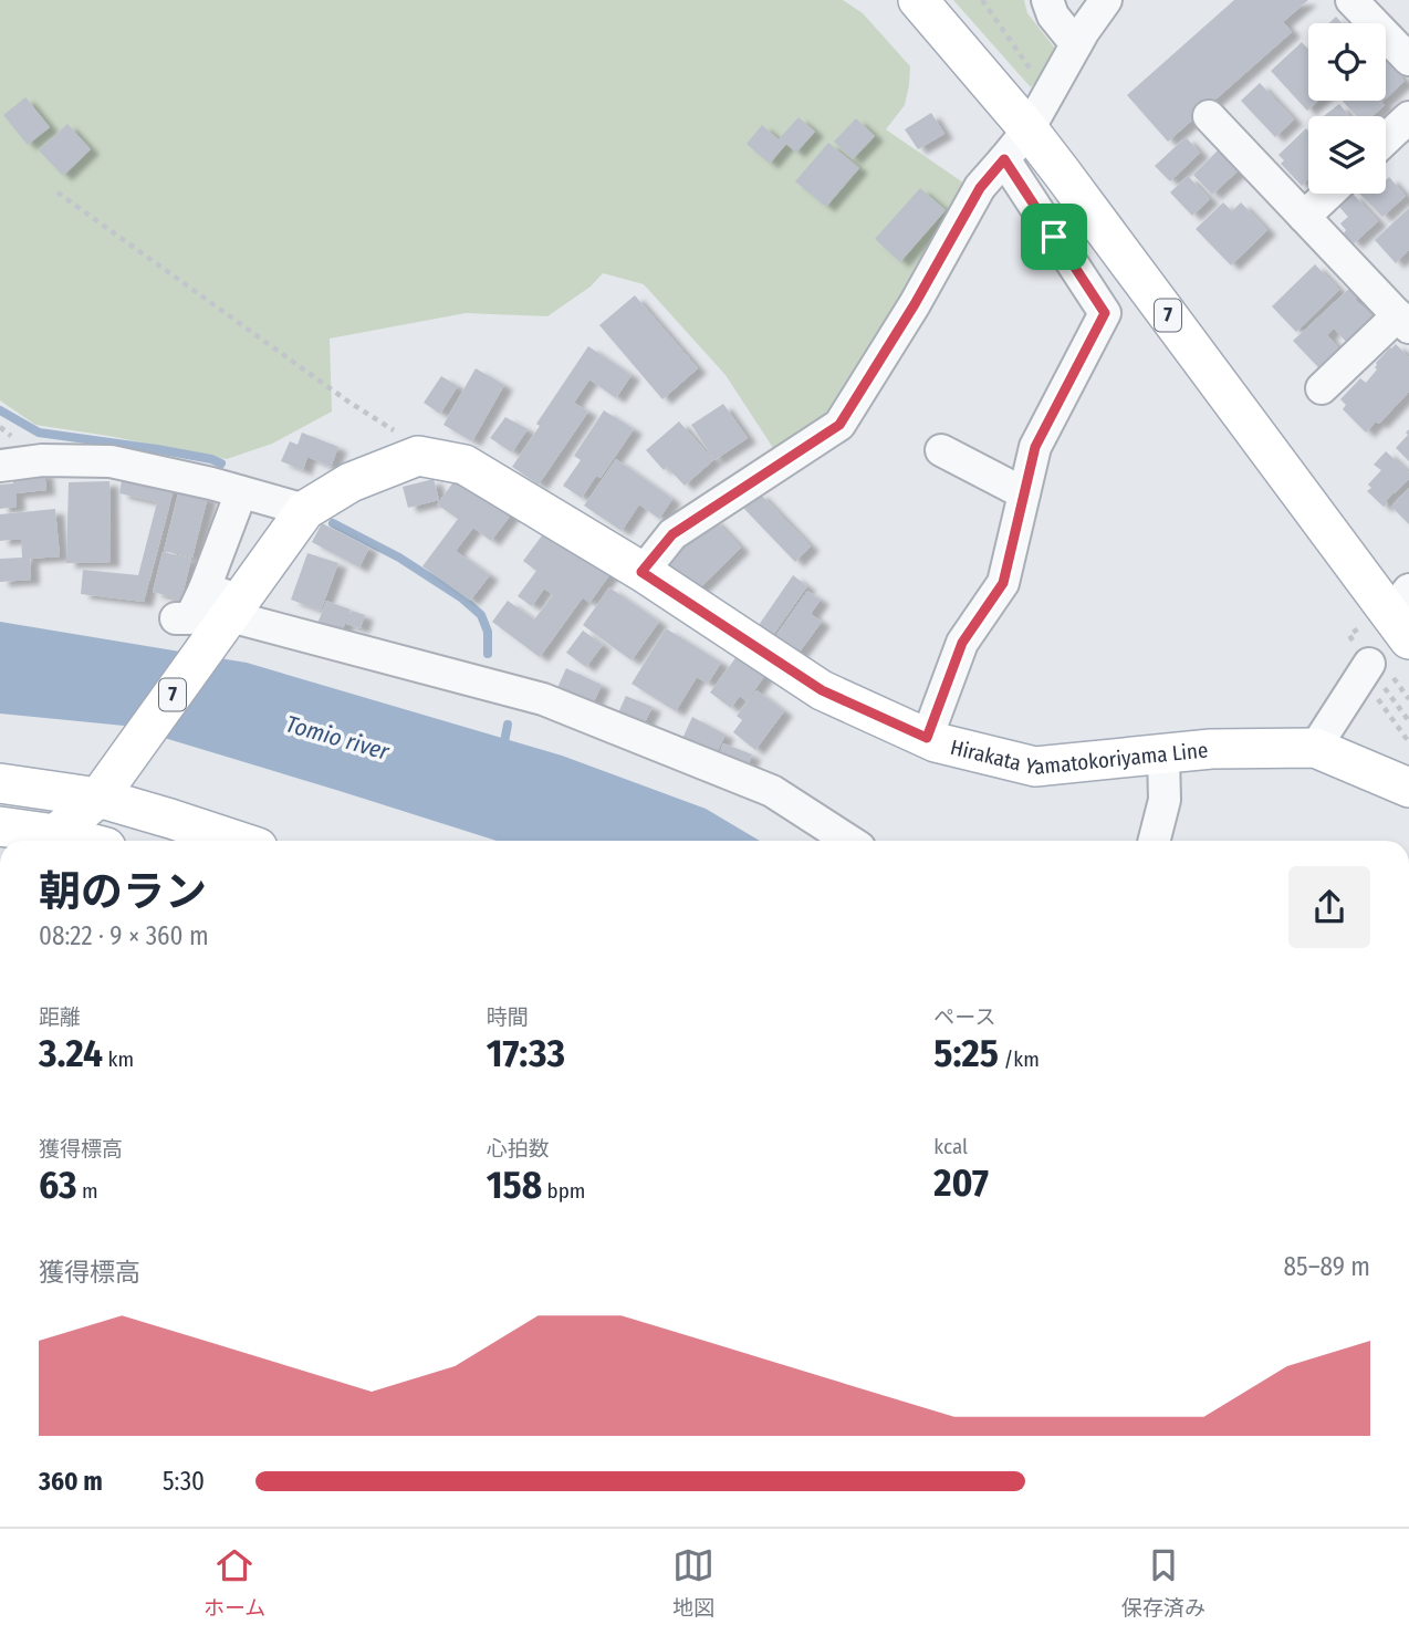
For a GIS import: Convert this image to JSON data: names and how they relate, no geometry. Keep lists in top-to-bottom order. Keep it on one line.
{"streets":{"main road":["7","Hirakata Yamatokoriyama Line"]},"water":["Tomio river"],"page":{"heading":["朝のラン","08:22 · 9 × 360 m"],"stats":[["距離","3.24 km"],["時間","17:33"],["ペース","5:25 /km"],["獲得標高","63 m"],["心拍数","158 bpm"],["kcal","207"]],"chart":["獲得標高","85–89 m"],"list":[{"name":"360 m","note":"5:30"}],"tabs":["ホーム","地図","保存済み"]}}
